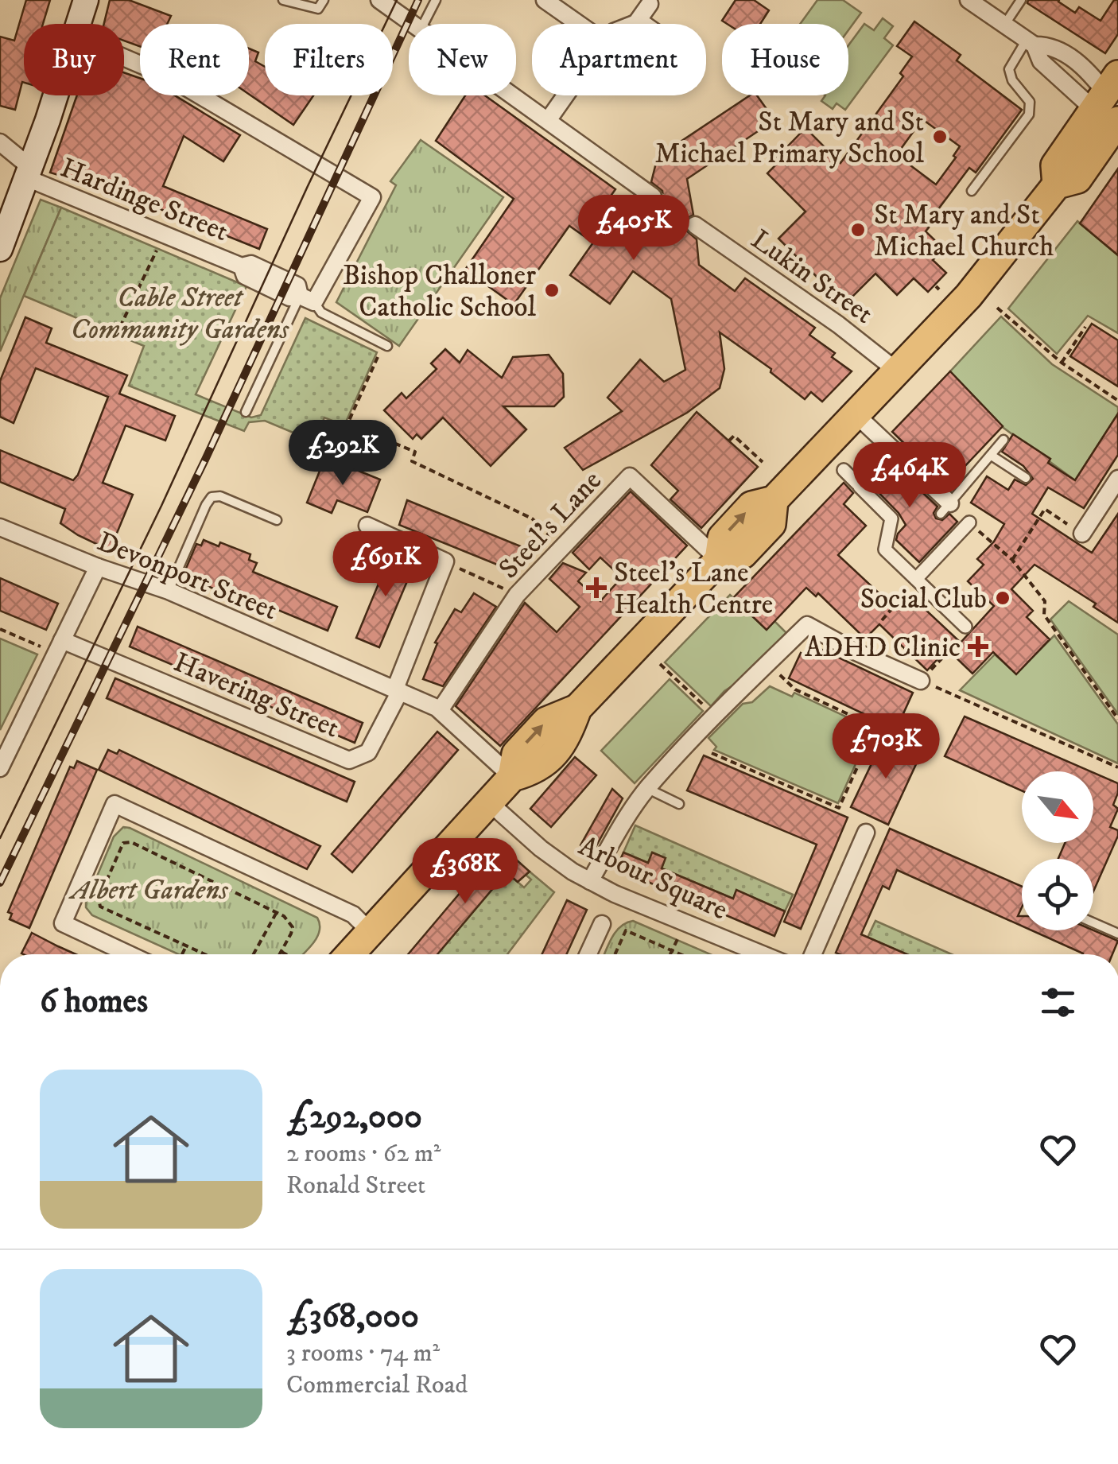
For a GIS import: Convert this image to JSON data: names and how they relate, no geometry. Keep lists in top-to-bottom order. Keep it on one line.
{"streets":{"street":["Hardinge Street","Lukin Street","Steel's Lane","Devonport Street","Havering Street","Arbour Square"]},"crossings":[["Steel's Lane","Devonport Street"],["Devonport Street","Havering Street"]],"parks":["Cable Street Community Gardens","Albert Gardens"],"places":{"other":["St Mary and St Michael Primary School","St Mary and St Michael Church","Bishop Challoner Catholic School","Social Club"],"health":["Steel's Lane Health Centre","ADHD Clinic"]},"north":"bottom right","page":{"chip":["Buy","Rent","Filters","New","Apartment","House"],"price":["£405K","£292K","£464K","£691K","£703K","£368K"],"heading":"6 homes","list":[{"name":"£292,000","note":"2 rooms · 62 m² · Ronald Street"},{"name":"£368,000","note":"3 rooms · 74 m² · Commercial Road"}]}}
